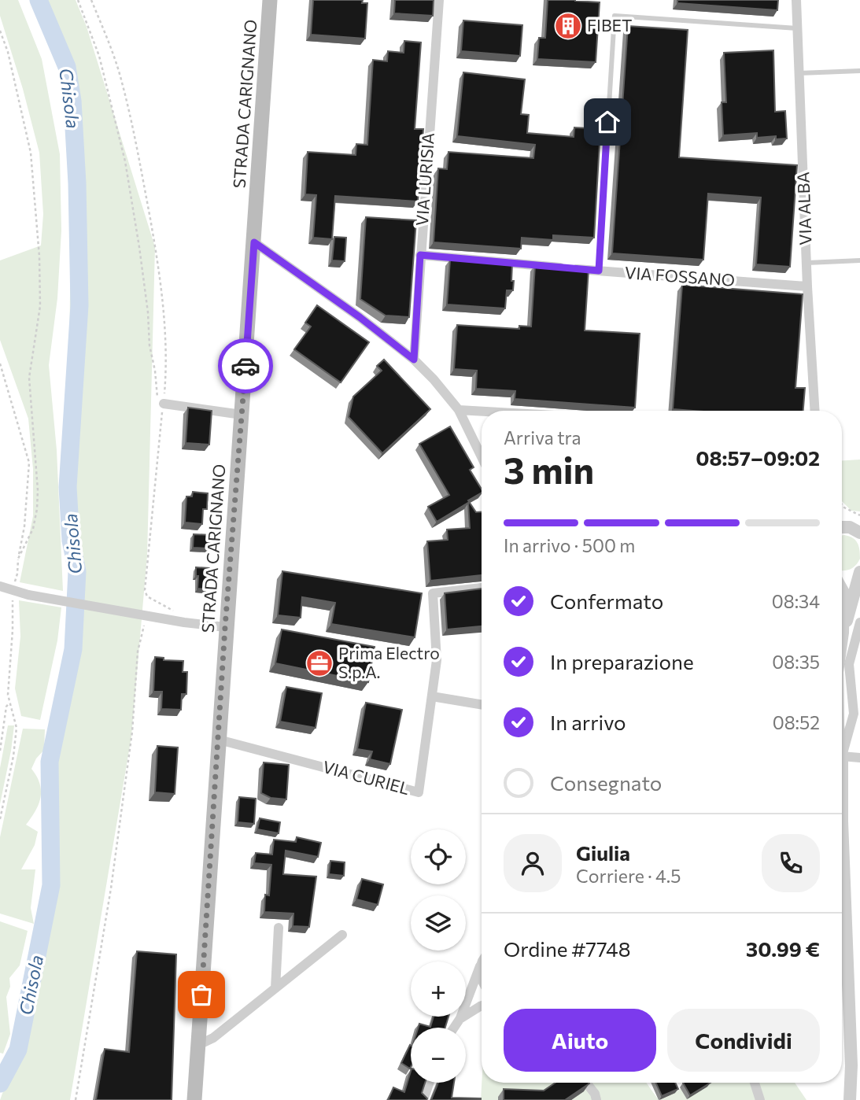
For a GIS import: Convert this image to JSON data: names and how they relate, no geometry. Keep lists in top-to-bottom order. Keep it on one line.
{"streets":{"main road":["STRADA CARIGNANO"],"street":["VIA LURISIA","VIA ALBA","VIA FOSSANO","VIA CURIEL"]},"crossings":[["STRADA CARIGNANO","VIA CURIEL"],["VIA LURISIA","VIA FOSSANO"],["VIA ALBA","VIA FOSSANO"]],"water":["Chisola"],"places":{"building":["FIBET"],"office":["Prima Electro S.p.A."]},"page":{"heading":["3 min","Arriva tra","08:57–09:02"],"panel":["Giulia","Corriere · 4.5","Ordine #7748","30.99 €"],"bar":"In arrivo · 500 m","list":[["Confermato","08:34"],["In preparazione","08:35"],["In arrivo","08:52"],"Consegnato"],"map_buttons":["+","−"],"buttons":["Aiuto","Condividi"]}}
